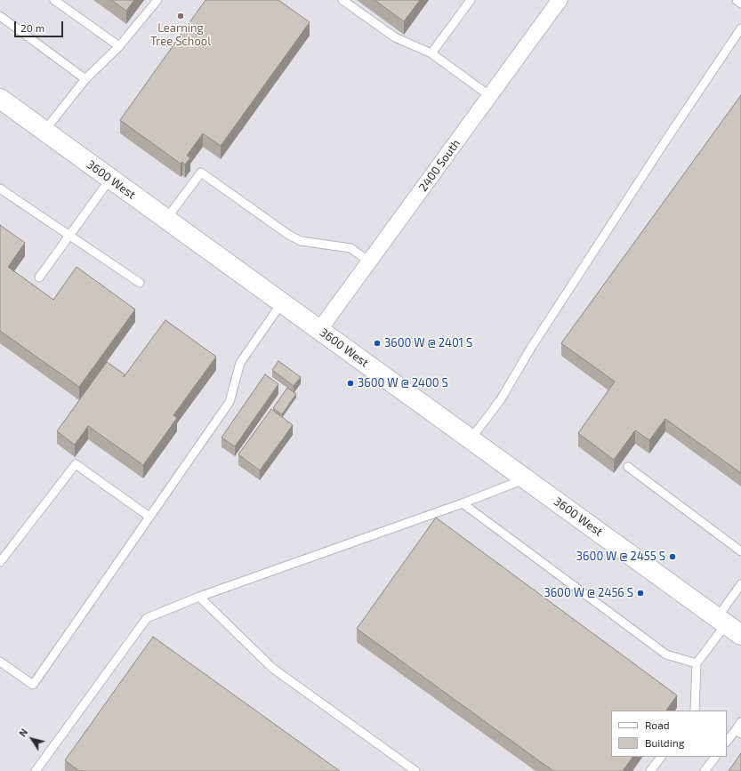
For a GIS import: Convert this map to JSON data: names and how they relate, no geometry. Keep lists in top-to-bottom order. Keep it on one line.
{"streets":{"street":["2400 South","3600 West"]},"crossings":[["2400 South","3600 West"]],"places":["Learning Tree School","3600 W @ 2401 S","3600 W @ 2400 S","3600 W @ 2455 S","3600 W @ 2456 S"],"legend":["Road","Building"],"scale_bar":"20 m","north":"top left"}
